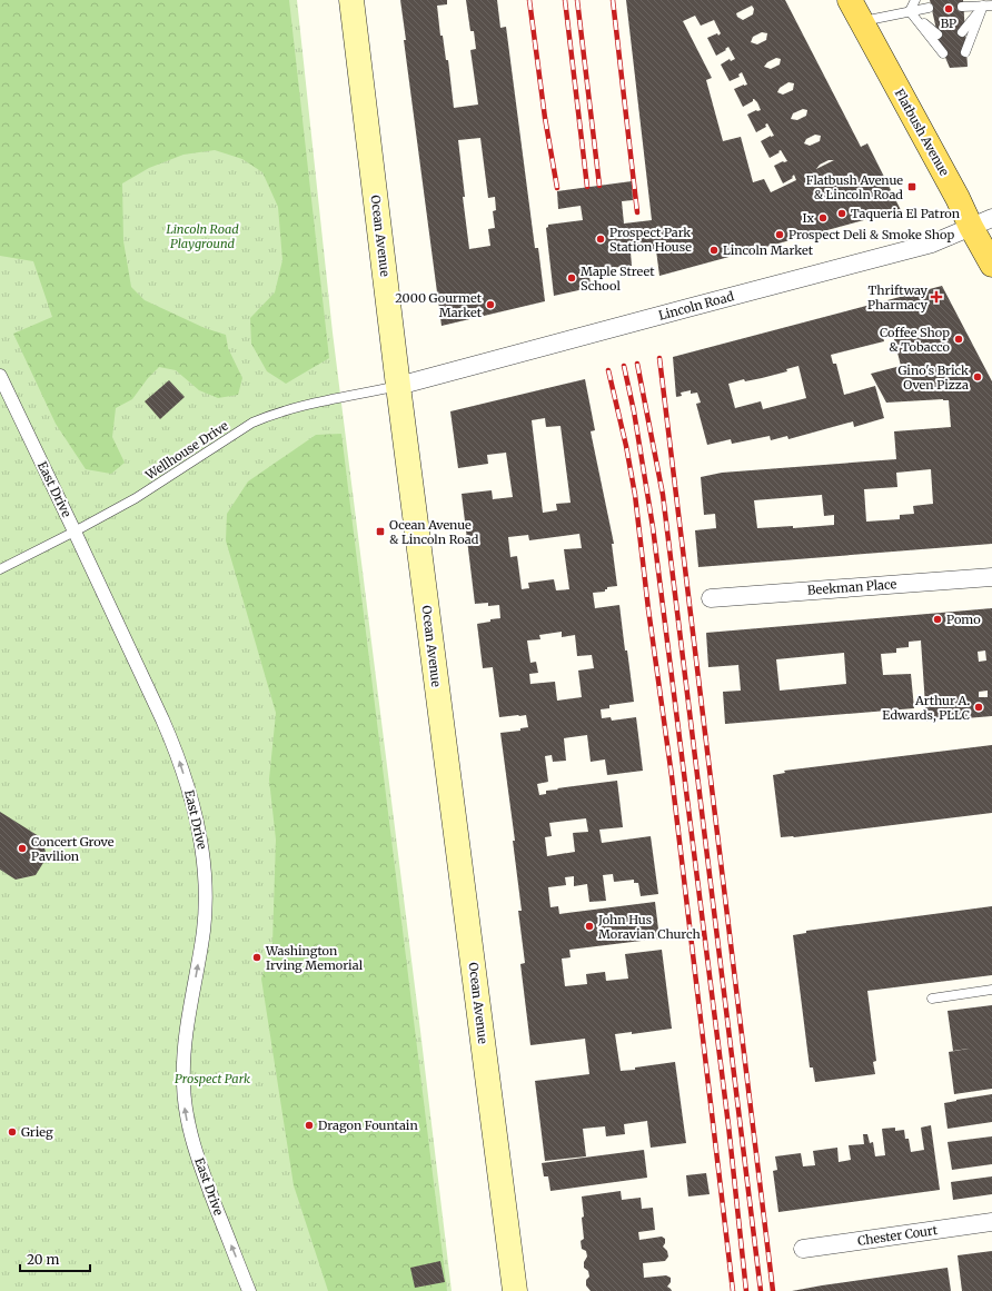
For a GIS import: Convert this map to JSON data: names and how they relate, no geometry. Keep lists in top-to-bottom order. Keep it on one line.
{"streets":{"main road":["Flatbush Avenue","Ocean Avenue"],"street":["Lincoln Road","East Drive","Beekman Place","Chester Court"],"lane":["Wellhouse Drive"]},"crossings":[["Flatbush Avenue","Lincoln Road"],["Ocean Avenue","Lincoln Road"],["Ocean Avenue","Wellhouse Drive"],["Lincoln Road","Wellhouse Drive"],["Wellhouse Drive","East Drive"]],"one_way":["East Drive"],"parks":["Lincoln Road Playground","Prospect Park"],"places":{"other":["BP","Taqueria El Patron","Ix","Prospect Deli & Smoke Shop","Prospect Park Station House","Lincoln Market","Maple Street School","2000 Gourmet Market","Coffee Shop & Tobacco","Gino's Brick Oven Pizza","Pomo","Arthur A. Edwards, PLLC","Concert Grove Pavilion","John Hus Moravian Church","Washington Irving Memorial","Dragon Fountain","Grieg"],"transit":["Flatbush Avenue & Lincoln Road","Ocean Avenue & Lincoln Road"],"health":["Thriftway Pharmacy"]},"scale_bar":"20 m"}
